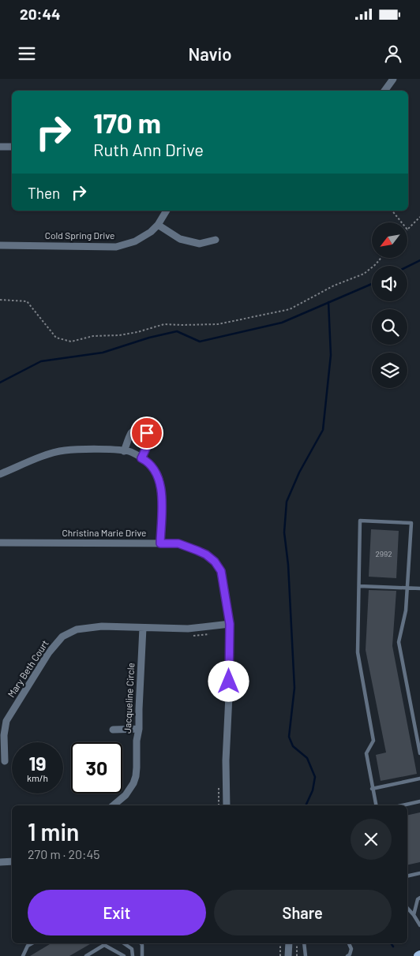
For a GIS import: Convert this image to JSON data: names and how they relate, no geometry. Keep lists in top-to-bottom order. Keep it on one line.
{"streets":{"street":["Cold Spring Drive","Christina Marie Drive","Mary Beth Court","Jacqueline Circle"]},"crossings":[["Christina Marie Drive","Mary Beth Court"],["Mary Beth Court","Jacqueline Circle"]],"house_numbers":["2992"],"north":"bottom left","page":{"status":"20:44","header":"Navio","turn":["170 m","Ruth Ann Drive"],"then":"Then","speed":"19 km/h","limit":"30","heading":["1 min","270 m · 20:45"],"buttons":["Exit","Share"]}}
